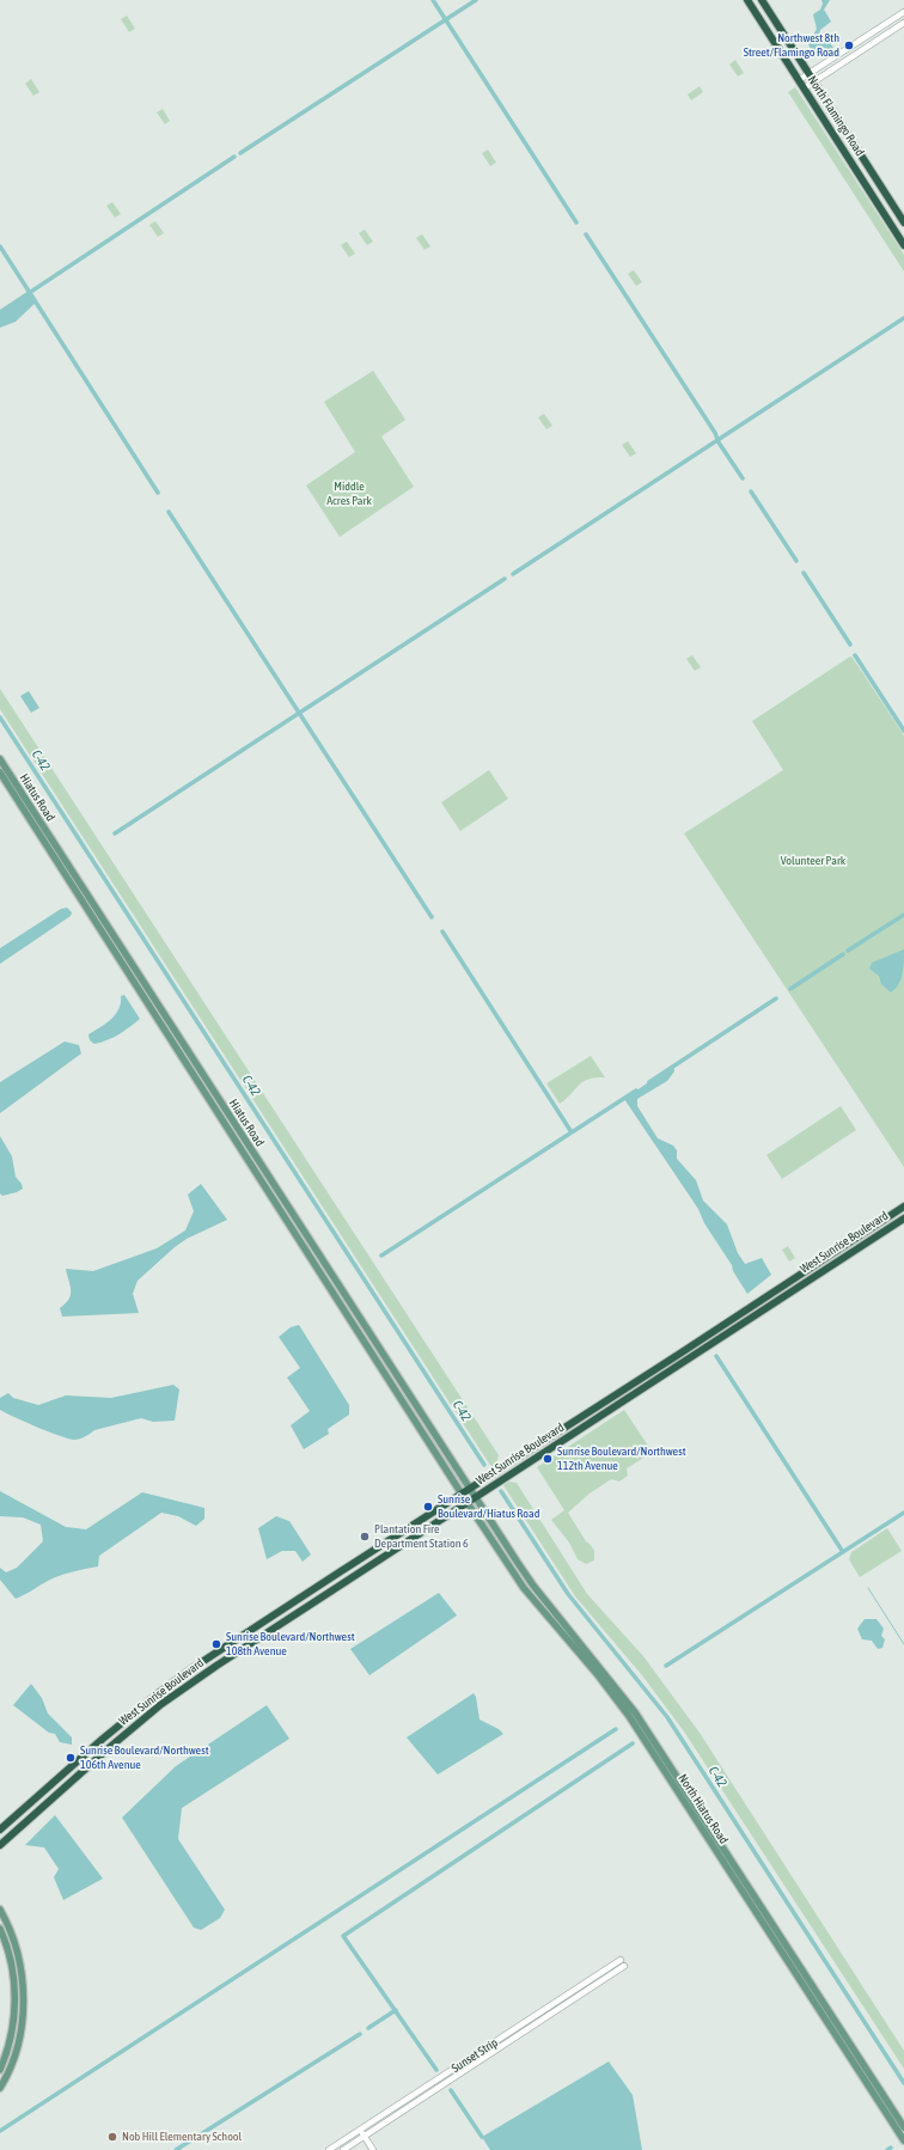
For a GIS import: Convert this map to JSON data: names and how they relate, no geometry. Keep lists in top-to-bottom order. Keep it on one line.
{"streets":{"highway":["North Flamingo Road","West Sunrise Boulevard"],"main road":["Hiatus Road","North Hiatus Road"],"street":["Sunset Strip"]},"crossings":[["Hiatus Road","West Sunrise Boulevard"],["Hiatus Road","North Hiatus Road"],["West Sunrise Boulevard","North Hiatus Road"]],"water":["C-42"],"parks":["Middle Acres Park","Volunteer Park"],"places":["Northwest 8th Street/Flamingo Road","Sunrise Boulevard/Northwest 112th Avenue","Sunrise Boulevard/Hiatus Road","Plantation Fire Department Station 6","Sunrise Boulevard/Northwest 108th Avenue","Sunrise Boulevard/Northwest 106th Avenue","Nob Hill Elementary School"]}
